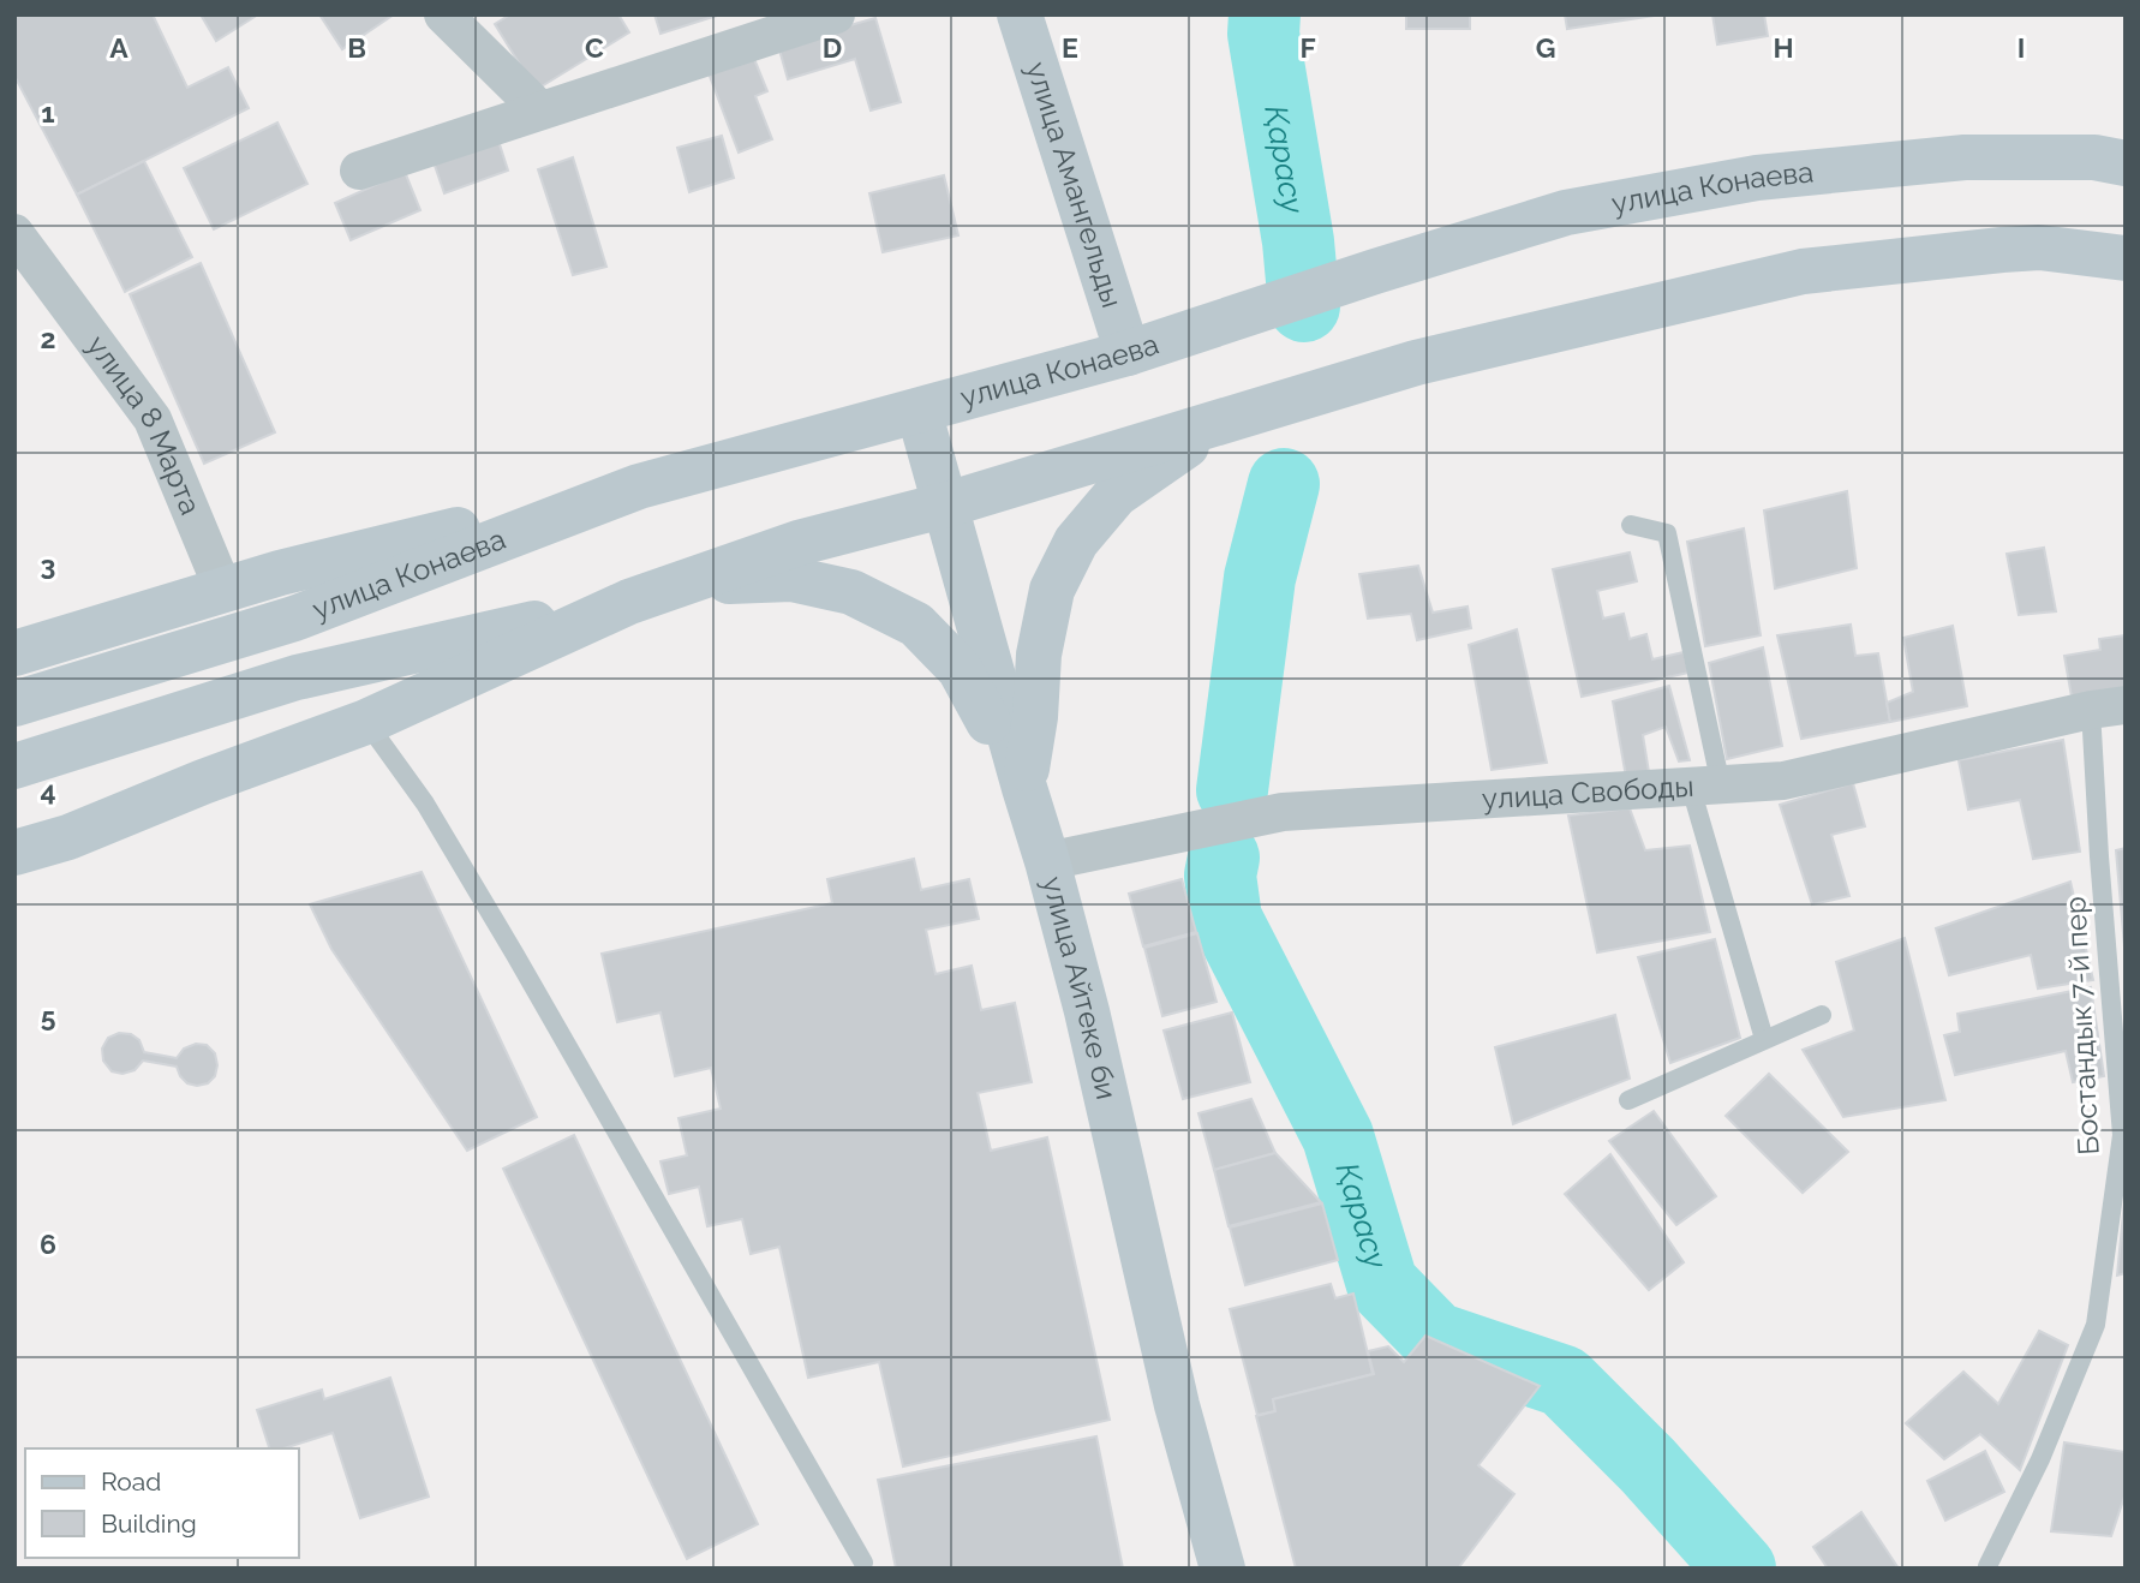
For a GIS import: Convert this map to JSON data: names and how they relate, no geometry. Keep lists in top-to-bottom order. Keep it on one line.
{"streets":{"main road":["улица Амангельды","улица Конаева","улица Айтеке би"],"street":["улица 8 Марта","улица Свободы"],"lane":["Бостандык 7-й пер"]},"crossings":[["улица Амангельды","улица Конаева"],["улица Конаева","улица Айтеке би"],["улица Свободы","улица Айтеке би"],["улица Свободы","Бостандык 7-й пер"]],"water":["Қарасу"],"legend":["Road","Building"],"grid":{"columns":["A","B","C","D","E","F","G","H","I"],"rows":["1","2","3","4","5","6"]}}
